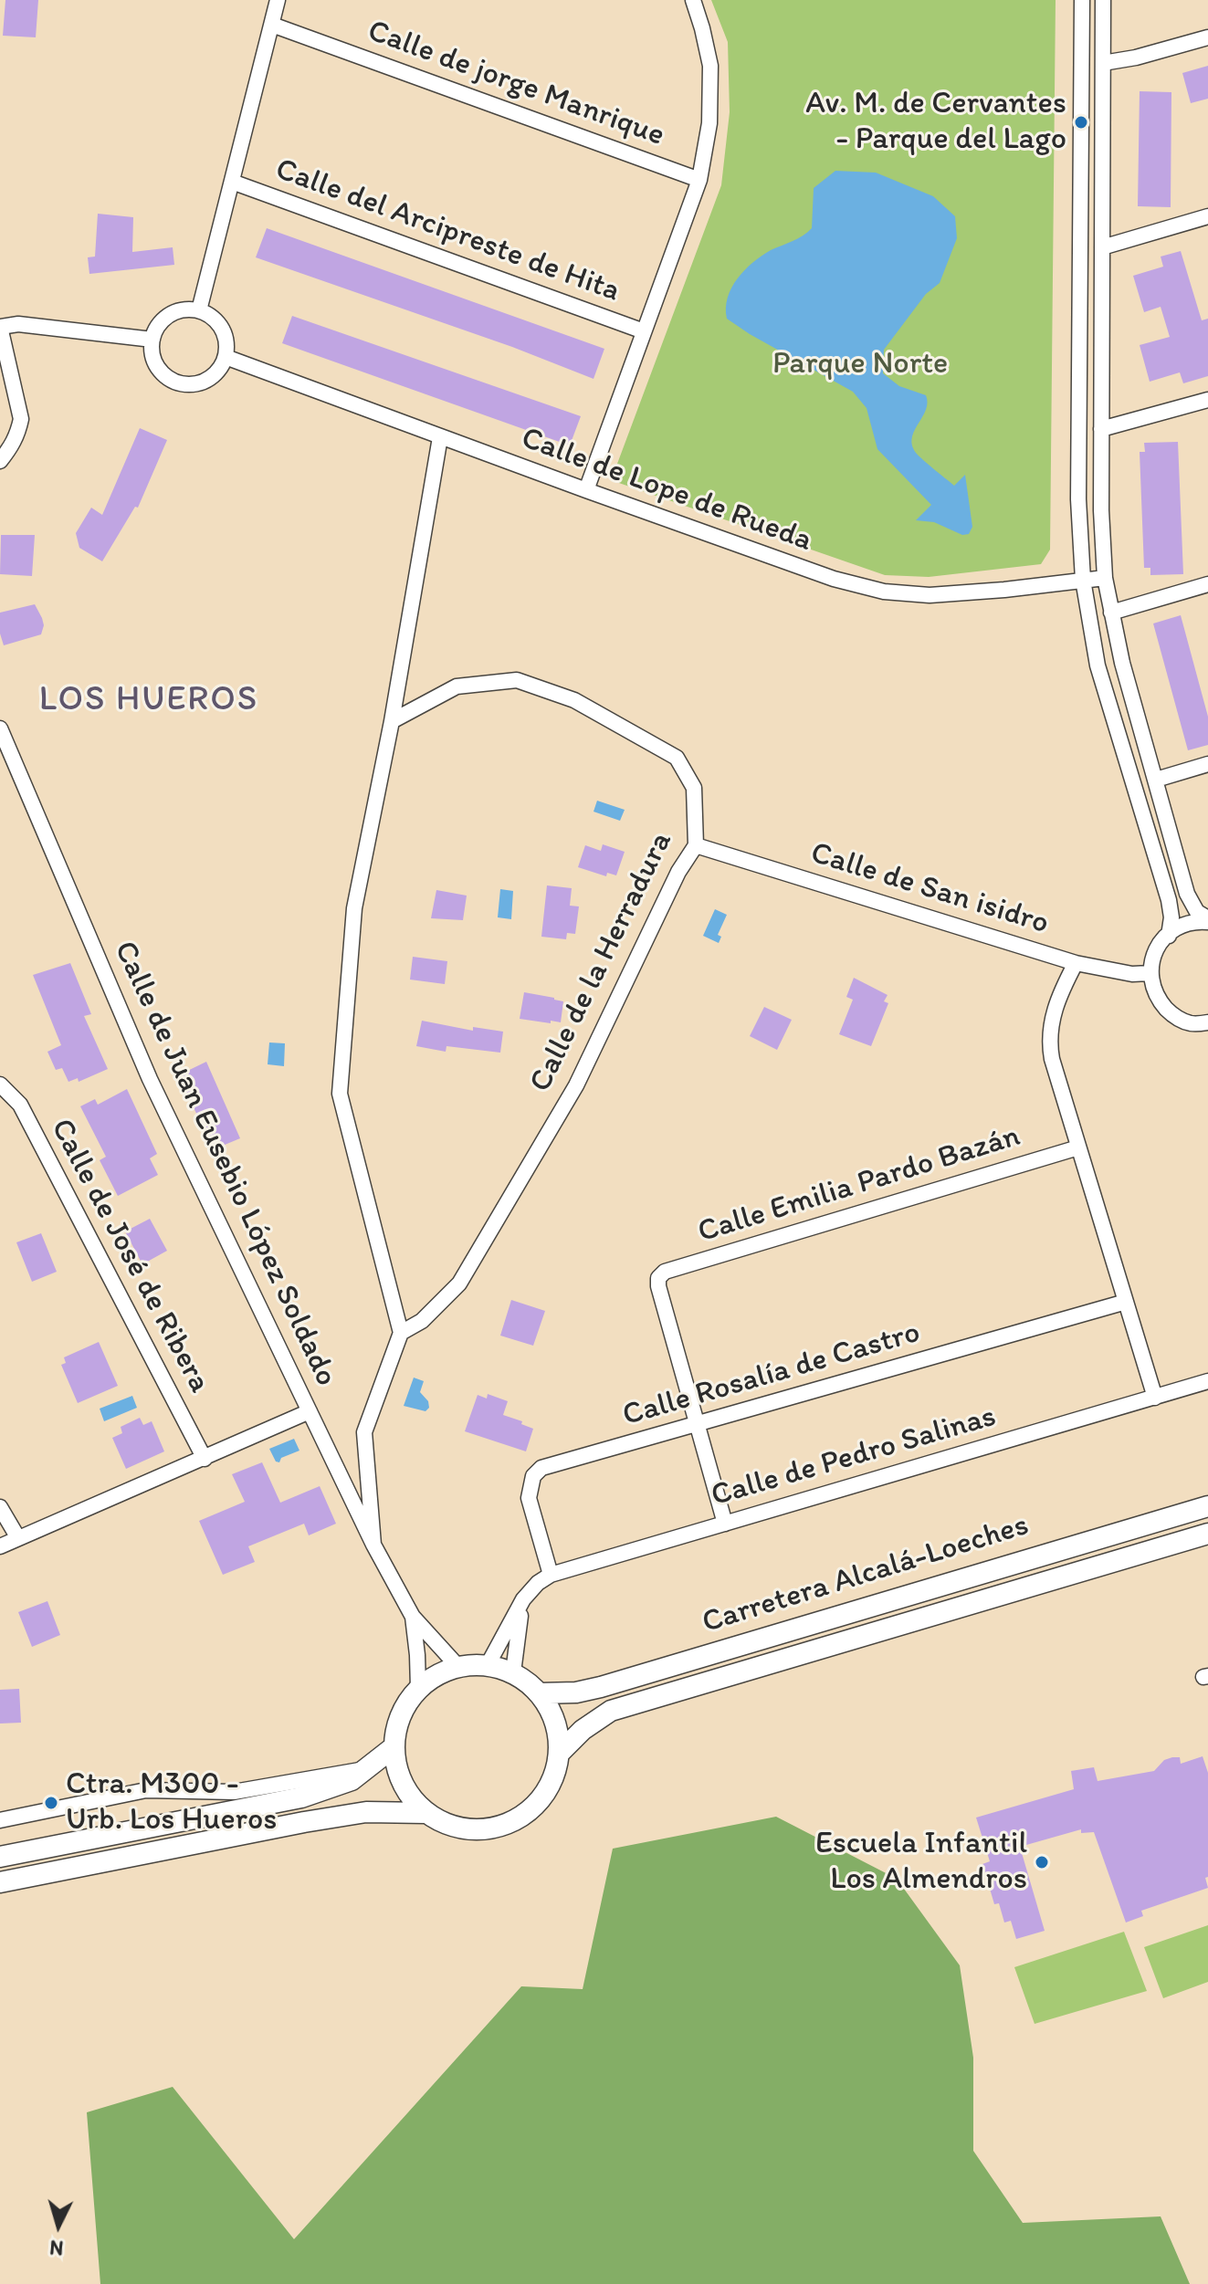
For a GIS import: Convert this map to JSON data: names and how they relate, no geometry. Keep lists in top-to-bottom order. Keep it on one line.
{"streets":{"main road":["Carretera Alcalá-Loeches"],"street":["Calle de jorge Manrique","Calle del Arcipreste de Hita","Calle de Lope de Rueda","Calle de San isidro","Calle de la Herradura","Calle de Juan Eusebio López Soldado","Calle Emilia Pardo Bazán","Calle de José de Ribera","Calle Rosalía de Castro","Calle de Pedro Salinas"]},"crossings":[["Calle de San isidro","Calle de la Herradura"],["Calle de Juan Eusebio López Soldado","Calle de Pedro Salinas"],["Calle de Juan Eusebio López Soldado","Carretera Alcalá-Loeches"],["Calle Emilia Pardo Bazán","Calle Rosalía de Castro"],["Calle Rosalía de Castro","Calle de Pedro Salinas"],["Calle de Pedro Salinas","Carretera Alcalá-Loeches"]],"districts":["LOS HUEROS"],"parks":["Parque Norte"],"places":["Av. M. de Cervantes - Parque del Lago","Ctra. M300 - Urb. Los Hueros","Escuela Infantil Los Almendros"],"north":"bottom"}
